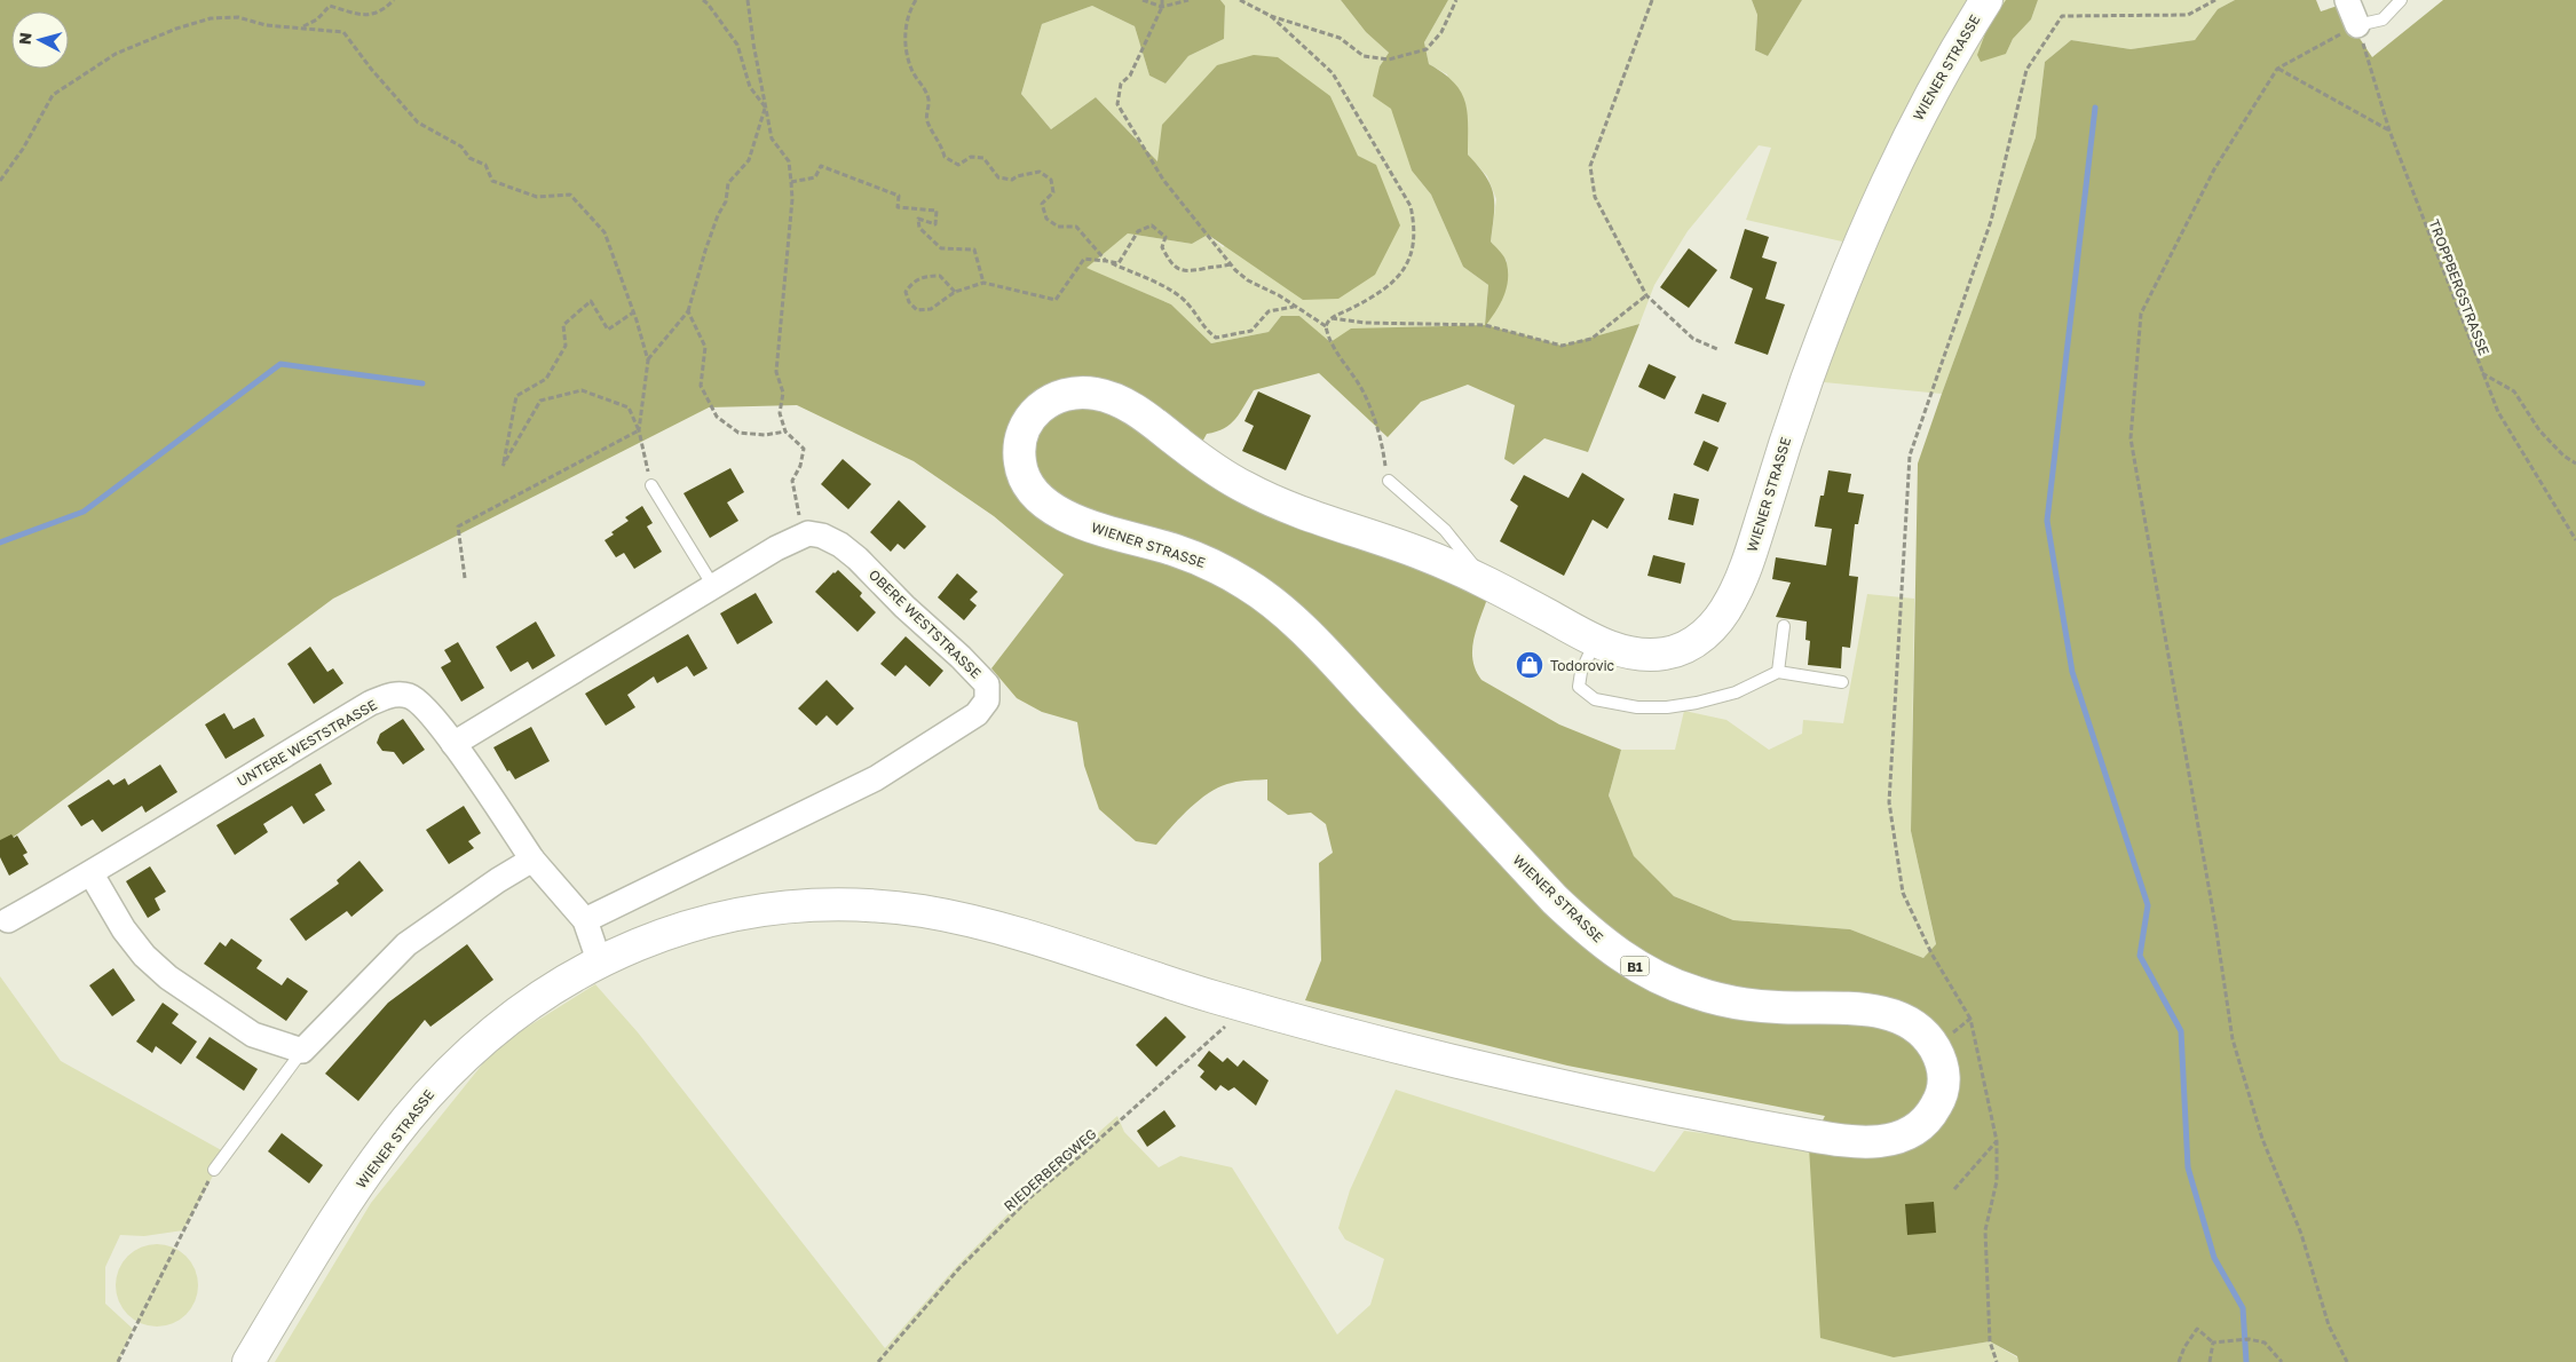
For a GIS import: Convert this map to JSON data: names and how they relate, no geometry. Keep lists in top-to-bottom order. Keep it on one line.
{"streets":{"main road":["WIENER STRASSE","B1"],"street":["OBERE WESTSTRASSE","UNTERE WESTSTRASSE"],"path":["TROPPBERGSTRASSE","RIEDERBERGWEG"]},"crossings":[["WIENER STRASSE","UNTERE WESTSTRASSE"],["WIENER STRASSE","RIEDERBERGWEG"],["OBERE WESTSTRASSE","UNTERE WESTSTRASSE"]],"places":{"shop":["Todorovic"]},"north":"left"}
